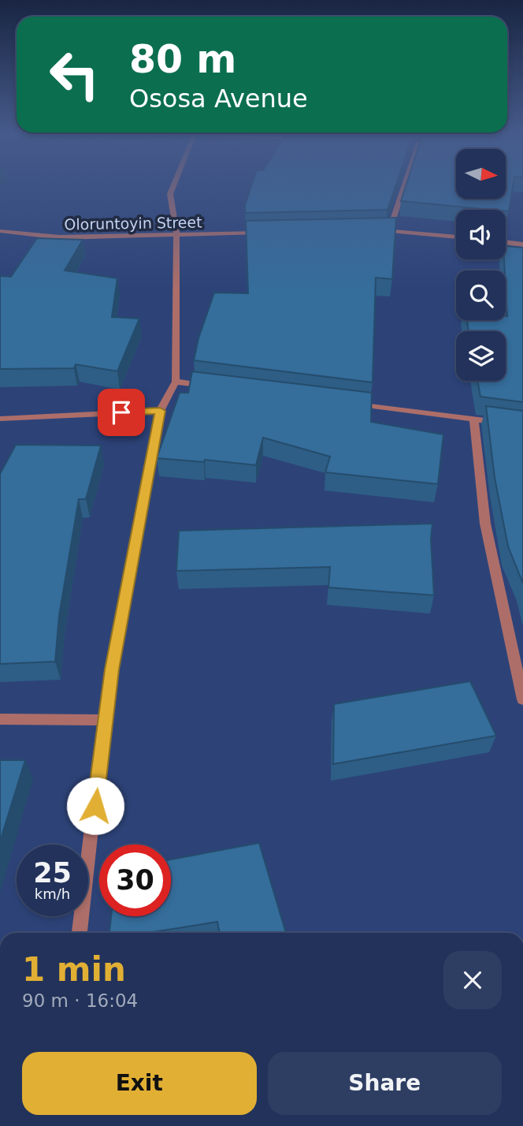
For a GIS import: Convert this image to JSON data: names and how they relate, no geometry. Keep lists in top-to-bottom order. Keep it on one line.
{"streets":{"street":["Oloruntoyin Street"]},"north":"right","page":{"turn":["80 m","Ososa Avenue"],"speed":"25 km/h","limit":"30","heading":["1 min","90 m · 16:04"],"buttons":["Exit","Share"]}}
